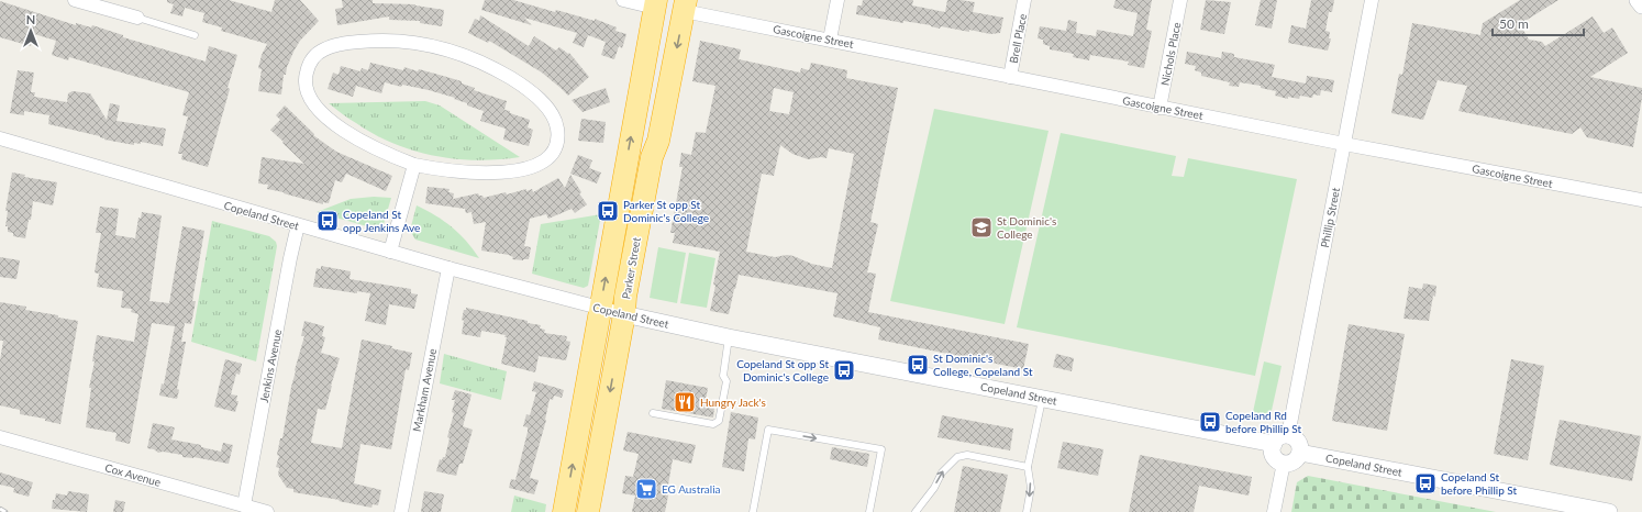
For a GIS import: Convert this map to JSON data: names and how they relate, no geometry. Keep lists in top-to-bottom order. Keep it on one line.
{"streets":{"highway":["Parker Street"],"street":["Gascoigne Street","Brell Place","Nichols Place","Copeland Street","Phillip Street","Jenkins Avenue","Markham Avenue","Cox Avenue"]},"crossings":[["Gascoigne Street","Brell Place"],["Gascoigne Street","Nichols Place"],["Gascoigne Street","Phillip Street"],["Gascoigne Street","Parker Street"],["Copeland Street","Phillip Street"],["Copeland Street","Parker Street"],["Copeland Street","Jenkins Avenue"],["Copeland Street","Markham Avenue"],["Jenkins Avenue","Cox Avenue"]],"places":{"bus stop":["Parker St opp St Dominic's College","Copeland St opp Jenkins Ave","St Dominic's College, Copeland St","Copeland St opp St Dominic's College","Copeland Rd before Phillip St","Copeland St before Phillip St"],"school or university":["St Dominic's College"],"restaurant":["Hungry Jack's"],"supermarket":["EG Australia"]},"scale_bar":"50 m","north":"top"}
